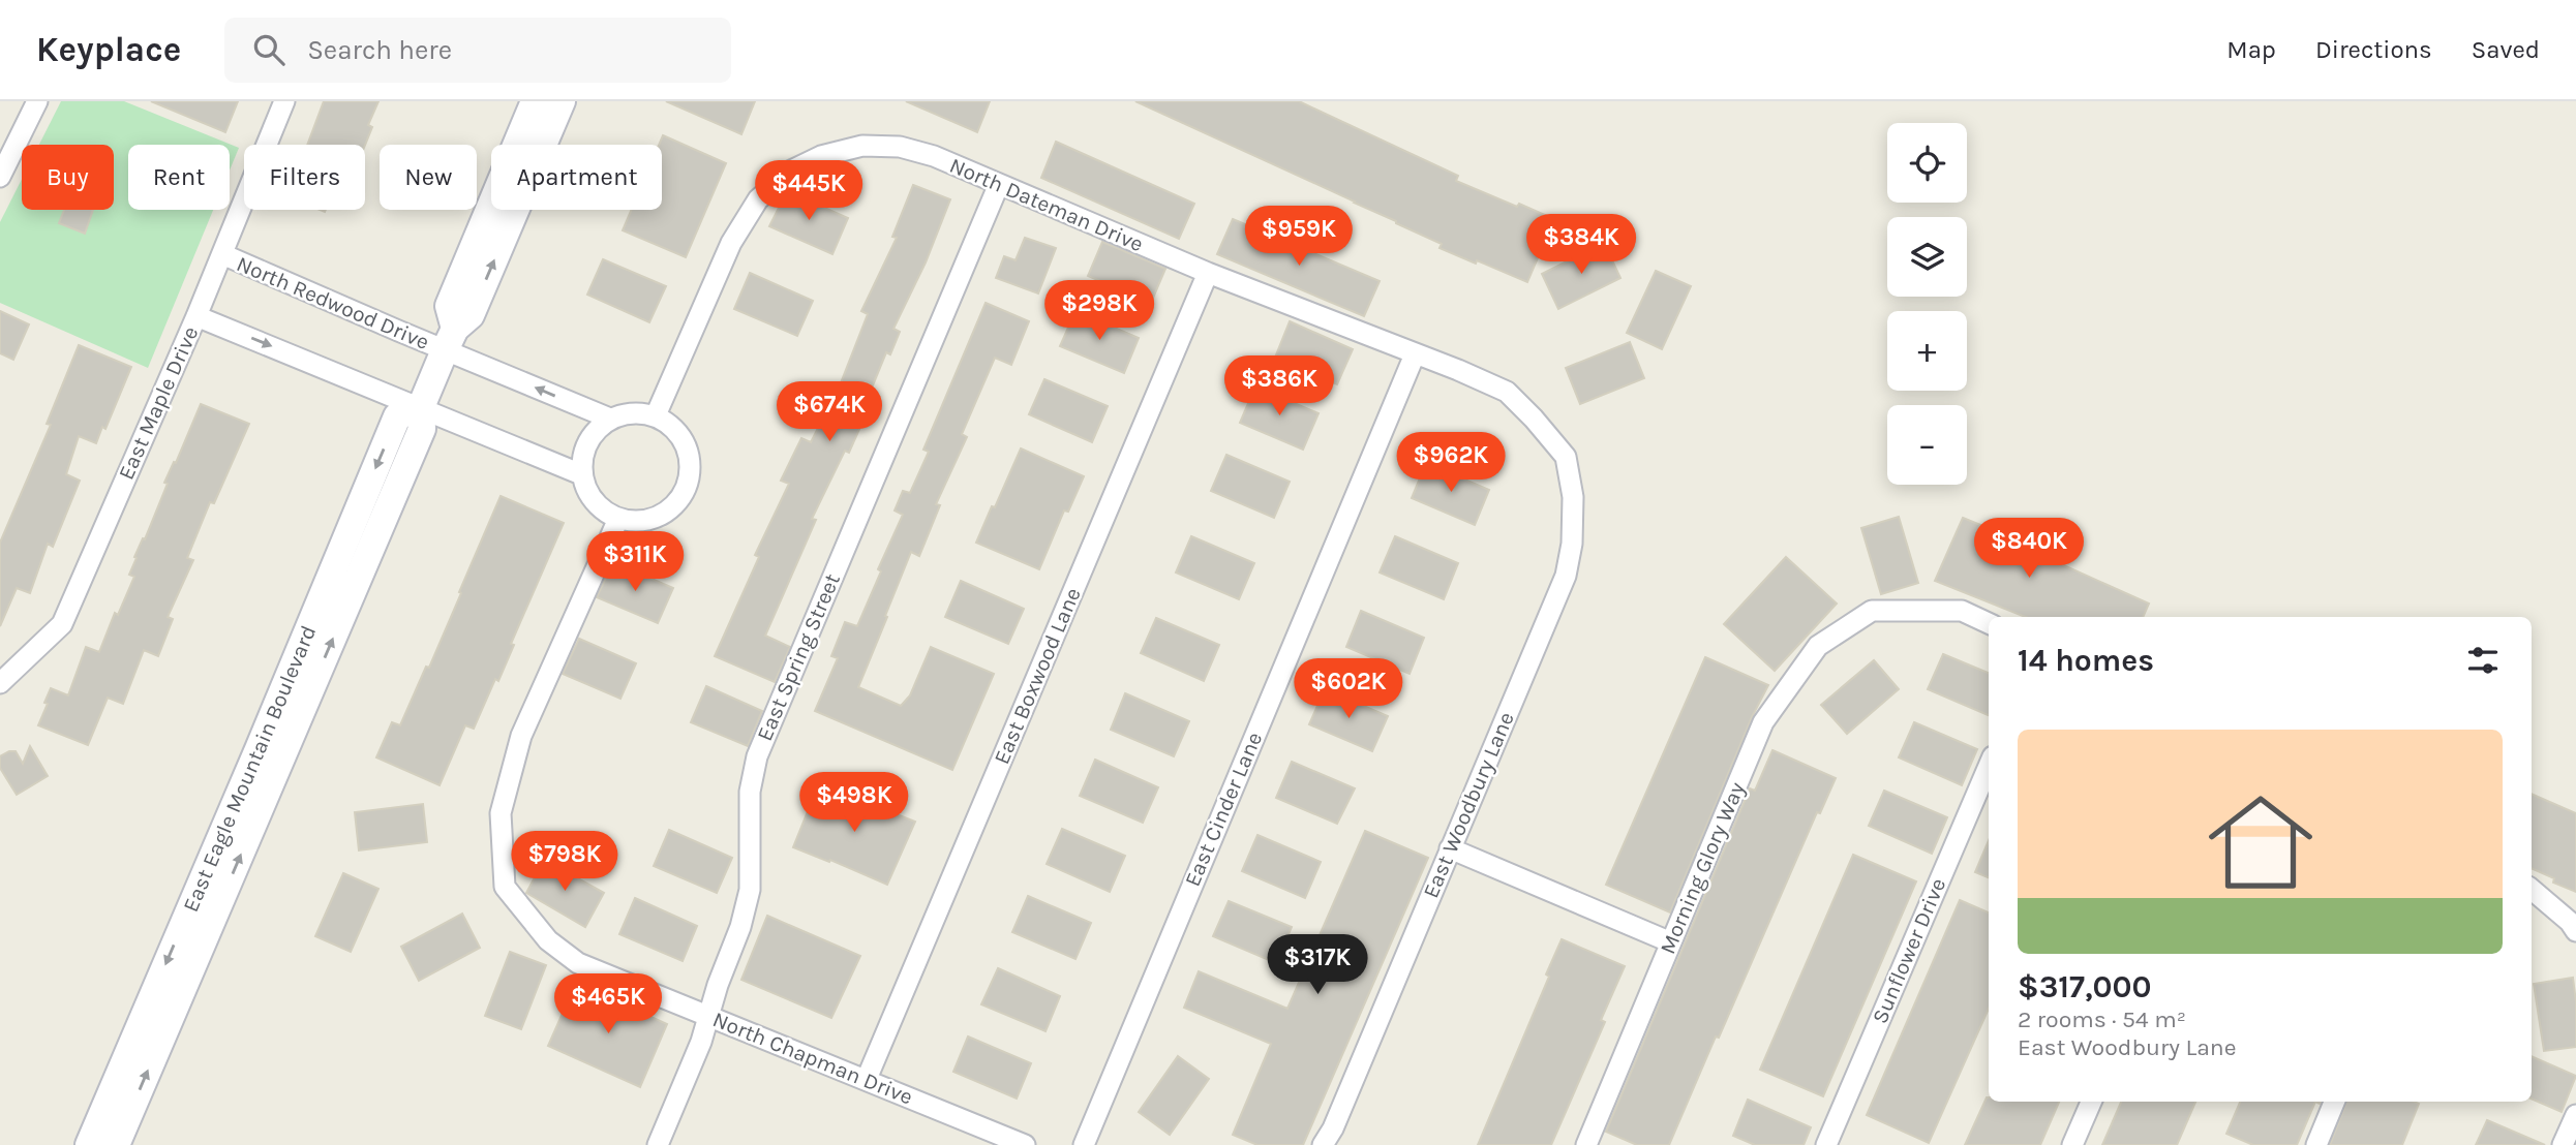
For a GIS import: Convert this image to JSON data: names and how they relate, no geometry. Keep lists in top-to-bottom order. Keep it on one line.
{"streets":{"street":["North Dateman Drive","North Redwood Drive","East Maple Drive","East Spring Street","East Boxwood Lane","East Eagle Mountain Boulevard","East Woodbury Lane","East Cinder Lane","Morning Glory Way","Sunflower Drive","North Chapman Drive"]},"crossings":[["North Dateman Drive","North Redwood Drive"],["North Dateman Drive","East Spring Street"],["North Dateman Drive","East Boxwood Lane"],["North Dateman Drive","East Woodbury Lane"],["North Dateman Drive","East Cinder Lane"],["North Dateman Drive","North Chapman Drive"],["North Redwood Drive","East Maple Drive"],["North Redwood Drive","East Eagle Mountain Boulevard"],["North Redwood Drive","North Chapman Drive"],["East Spring Street","North Chapman Drive"],["East Boxwood Lane","North Chapman Drive"]],"page":{"header":"Keyplace","search":"Search here","nav":["Map","Directions","Saved"],"map_buttons":["+","−"],"chip":["Buy","Rent","Filters","New","Apartment"],"price":["$445K","$959K","$384K","$298K","$386K","$674K","$962K","$840K","$311K","$602K","$498K","$798K","$317K","$465K"],"heading":"14 homes","list":[{"name":"$317,000","note":"2 rooms · 54 m² · East Woodbury Lane"}]}}
